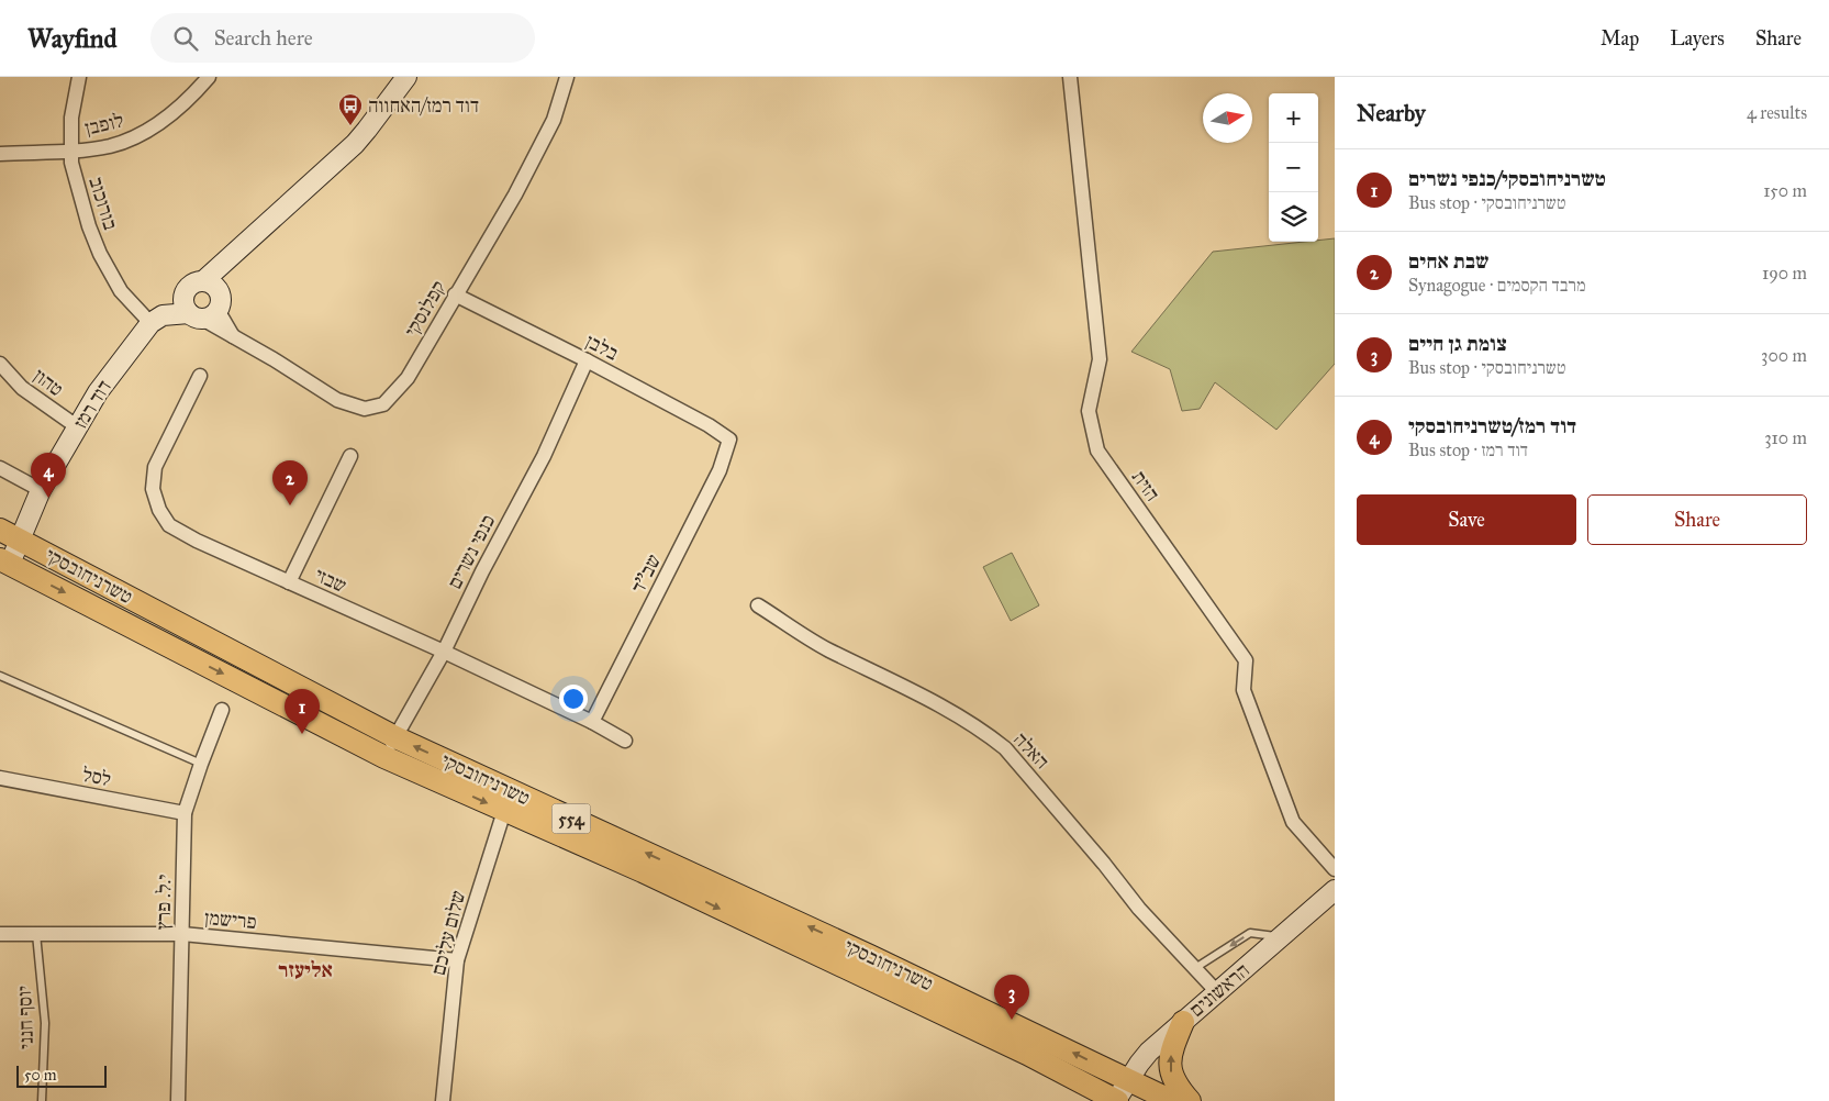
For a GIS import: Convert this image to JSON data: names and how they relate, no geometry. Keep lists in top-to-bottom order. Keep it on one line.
{"streets":{"main road":["טשרניחובסקי","554"],"street":["לופבן","בורוכוב","קפלנסקי","בלבן","טהון","דוד רמז","הזית","כנפי נשרים","שב''ד","שבזי","האלה","לסל","י.ל. פרץ","פרישמן","שלום עליכם","הראשונים"],"lane":["יוסף חנני"]},"crossings":[["לופבן","בורוכוב"],["בורוכוב","דוד רמז"],["קפלנסקי","בלבן"],["בלבן","כנפי נשרים"],["בלבן","שב''ד"],["טהון","דוד רמז"],["דוד רמז","טשרניחובסקי"],["כנפי נשרים","טשרניחובסקי"],["כנפי נשרים","שבזי"],["שב''ד","שבזי"],["טשרניחובסקי","554"],["טשרניחובסקי","שלום עליכם"],["טשרניחובסקי","הראשונים"],["האלה","הראשונים"],["לסל","י.ל. פרץ"],["554","הראשונים"],["י.ל. פרץ","פרישמן"],["פרישמן","שלום עליכם"],["פרישמן","יוסף חנני"]],"districts":["אליעזר"],"places":{"bus stop":["דוד רמז/האחווה"]},"scale_bar":"50 m","north":"right","page":{"header":"Wayfind","search":"Search here","nav":["Map","Layers","Share"],"heading":["Nearby","4 results"],"map_buttons":["+","−"],"list":[{"mark":"1","name":"טשרניחובסקי/כנפי נשרים","note":"Bus stop · טשרניחובסקי","value":"150 m"},{"mark":"2","name":"שבת אחים","note":"Synagogue · מרבד הקסמים","value":"190 m"},{"mark":"3","name":"צומת גן חיים","note":"Bus stop · טשרניחובסקי","value":"300 m"},{"mark":"4","name":"דוד רמז/טשרניחובסקי","note":"Bus stop · דוד רמז","value":"310 m"}],"pins":["4","2","1","3"],"buttons":["Save","Share"],"scale":"50 m"}}
